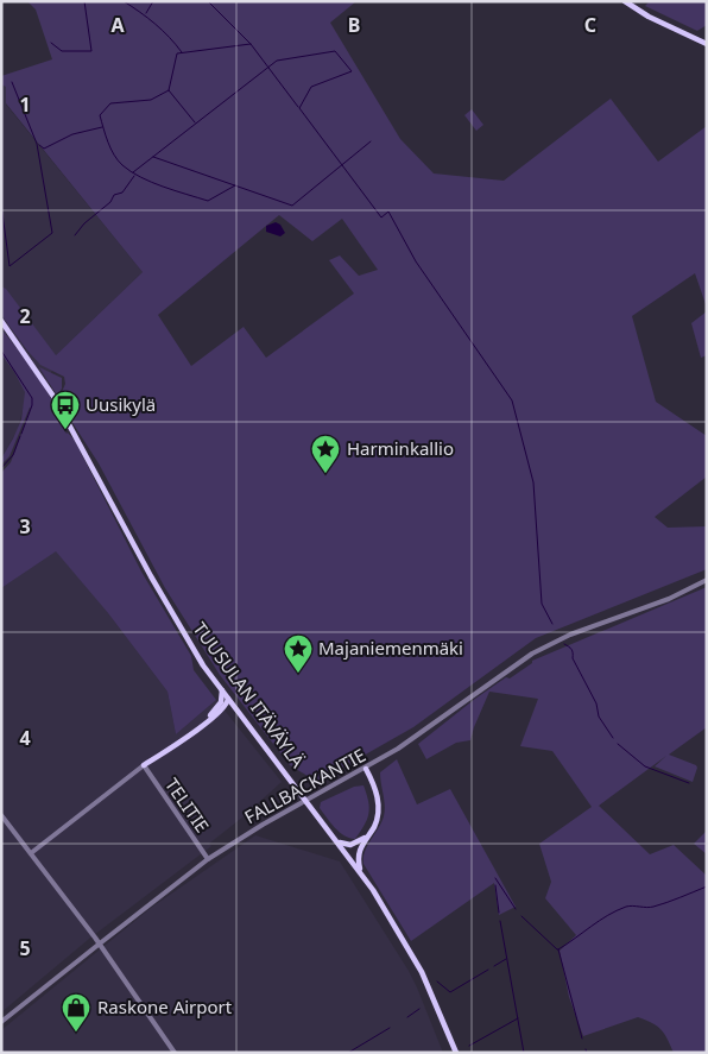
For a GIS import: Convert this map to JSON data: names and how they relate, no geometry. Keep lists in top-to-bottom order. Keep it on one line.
{"streets":{"main road":["TUUSULAN ITÄVÄYLÄ"],"street":["FALLBACKANTIE","TELITIE"]},"crossings":[["FALLBACKANTIE","TELITIE"]],"places":{"bus stop":["Uusikylä"],"place":["Harminkallio","Majaniemenmäki"],"shop":["Raskone Airport"]},"grid":{"columns":["A","B","C"],"rows":["1","2","3","4","5"]}}
